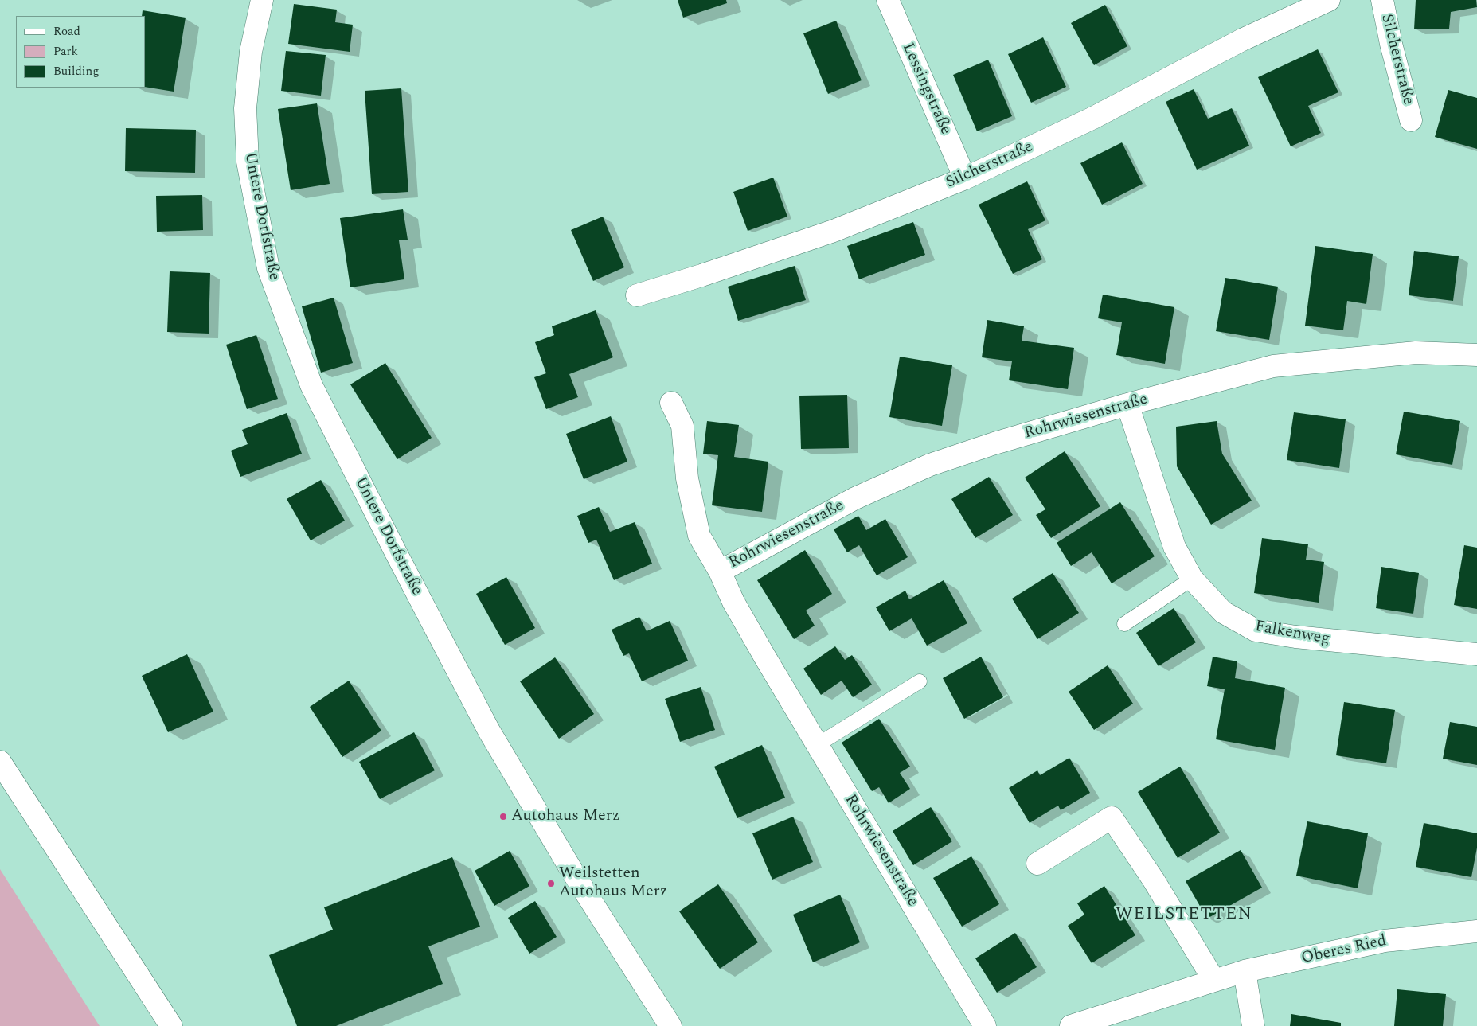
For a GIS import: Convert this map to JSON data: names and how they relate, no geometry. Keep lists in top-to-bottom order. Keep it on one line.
{"streets":{"main road":["Silcherstraße","Lessingstraße","Untere Dorfstraße","Rohrwiesenstraße","Falkenweg","Oberes Ried"]},"crossings":[["Silcherstraße","Lessingstraße"],["Rohrwiesenstraße","Falkenweg"]],"districts":["WEILSTETTEN"],"places":["Autohaus Merz","Weilstetten Autohaus Merz"],"legend":["Road","Park","Building"]}
